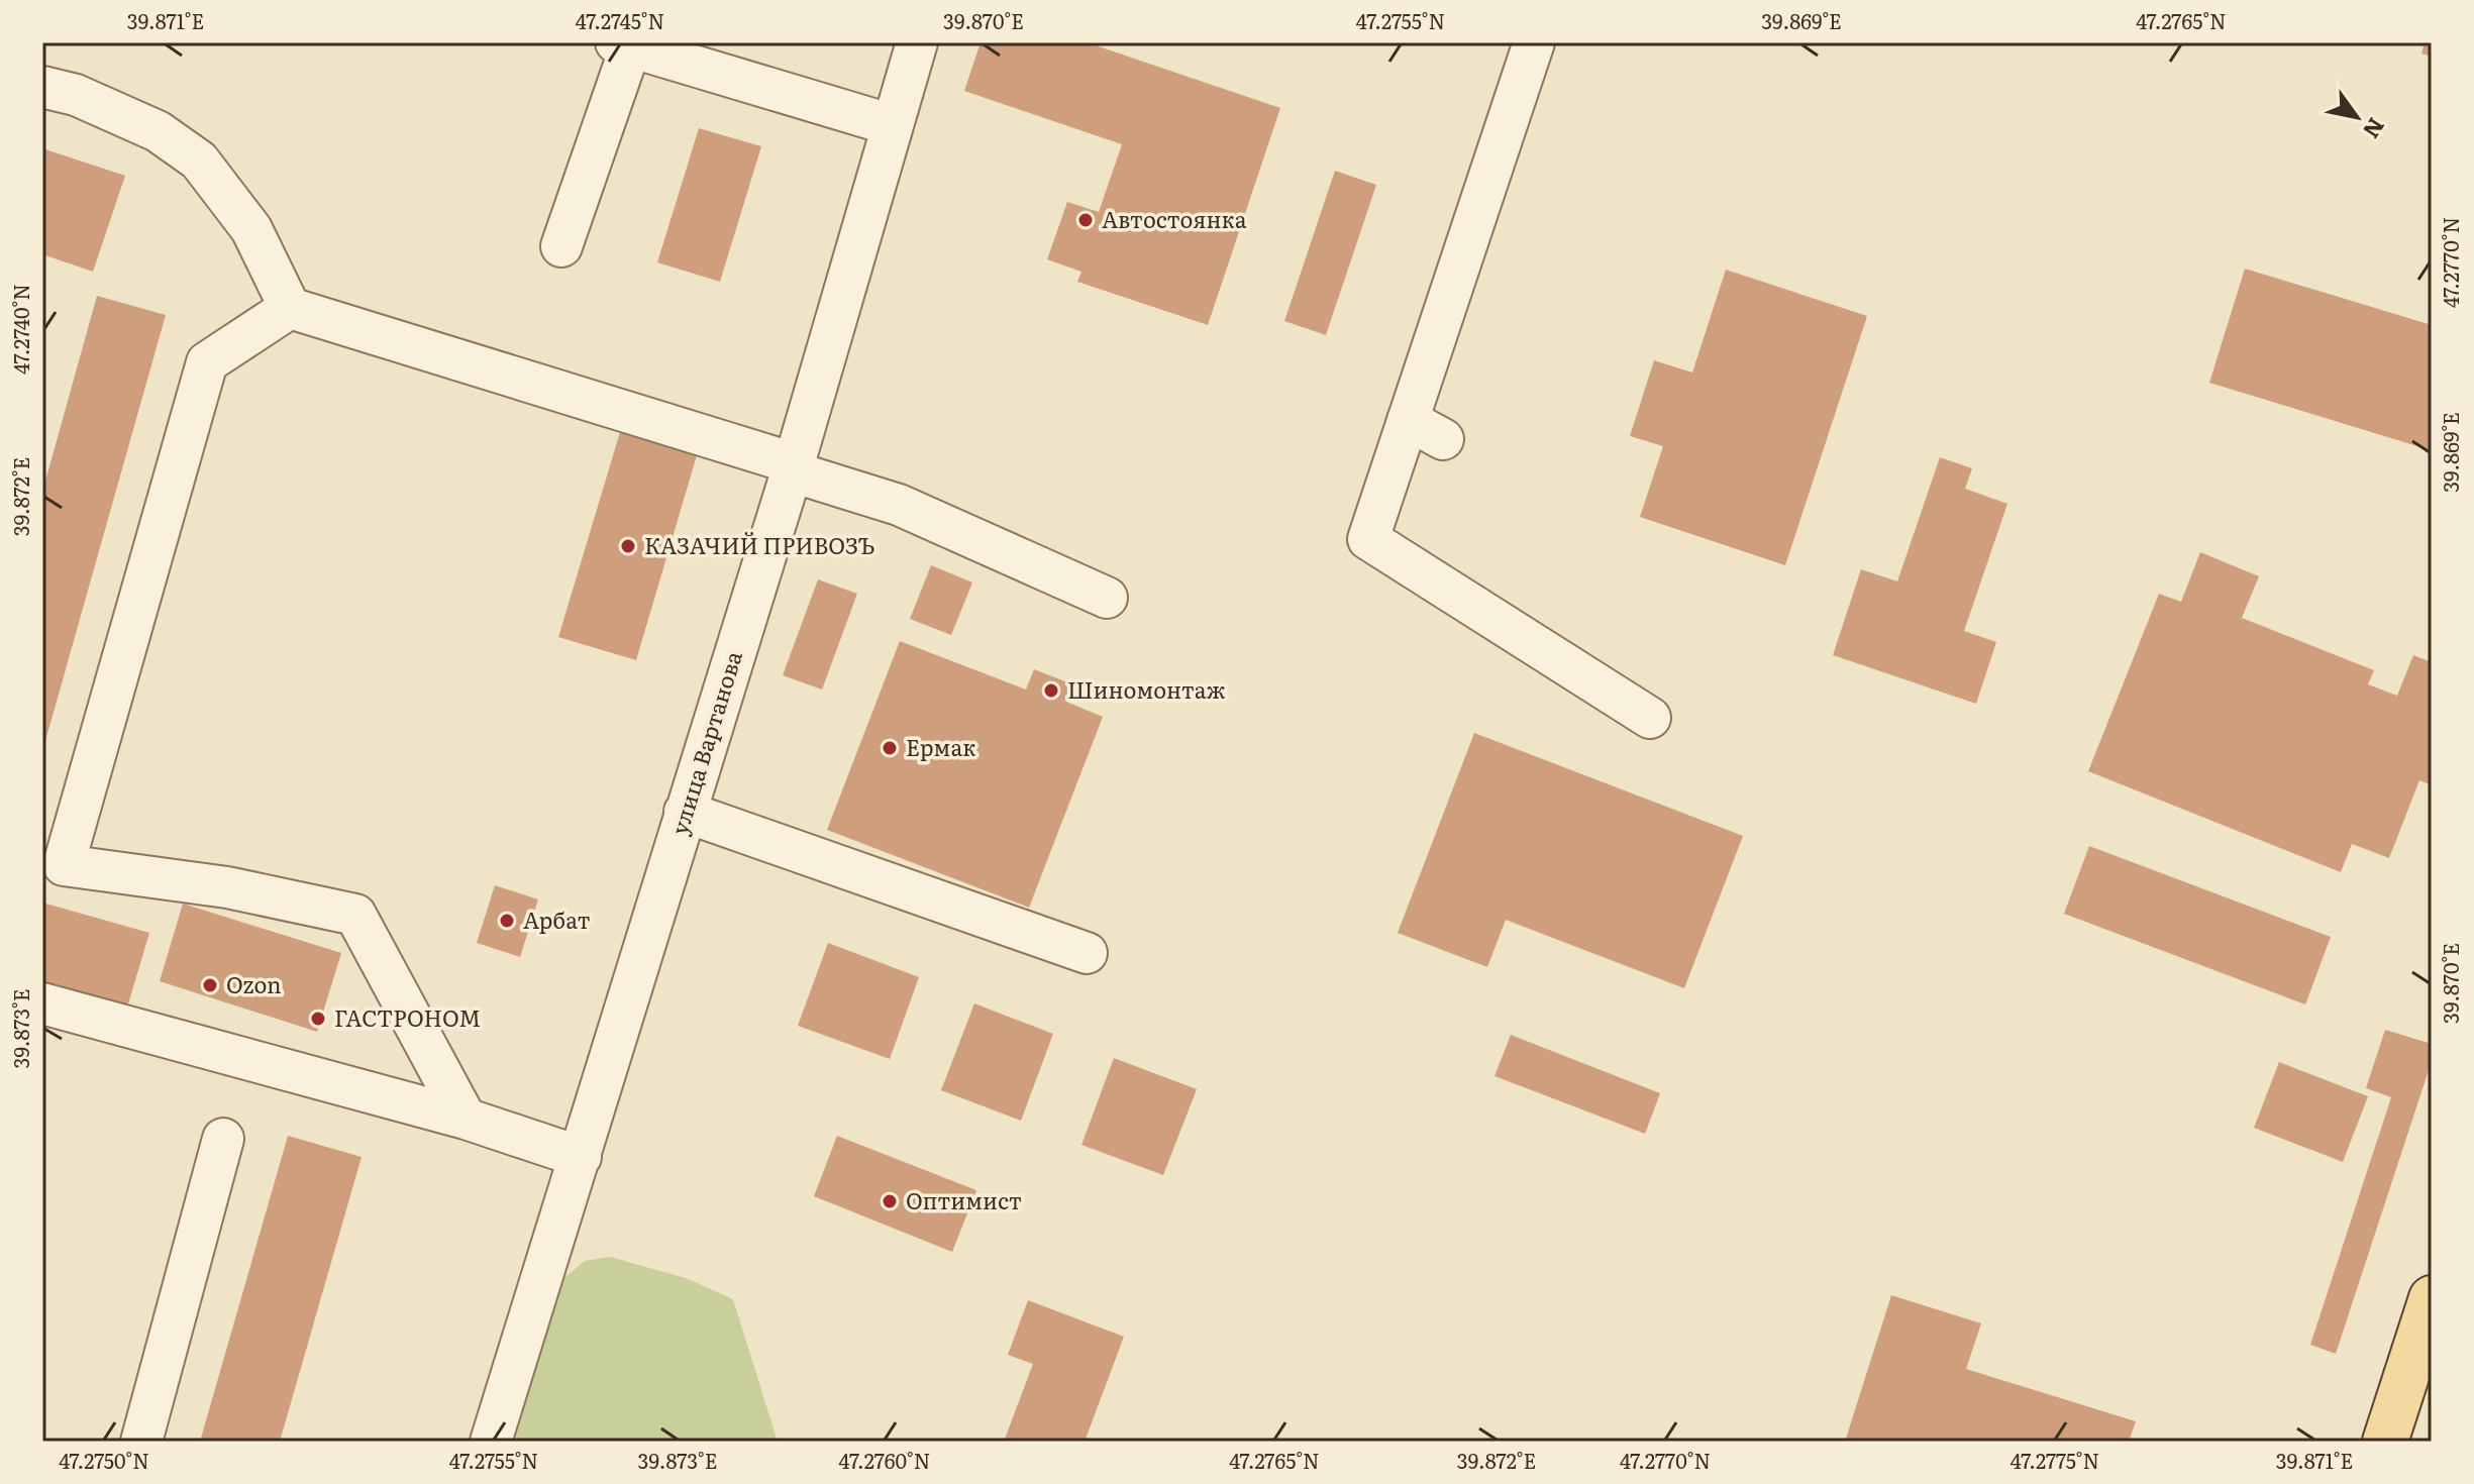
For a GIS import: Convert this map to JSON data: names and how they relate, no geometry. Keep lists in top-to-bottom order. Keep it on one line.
{"streets":{"street":["улица Вартанова"]},"places":["Автостоянка","КАЗАЧИЙ ПРИВОЗЪ","Шиномонтаж","Ермак","Арбат","Ozon","ГАСТРОНОМ","Оптимист"],"north":"bottom right","coordinates":["39.871°E","47.2745°N","39.870°E","47.2755°N","39.869°E","47.2765°N","47.2770°N","47.2740°N","39.872°E","39.873°E","47.2750°N","47.2760°N","47.2775°N"]}
